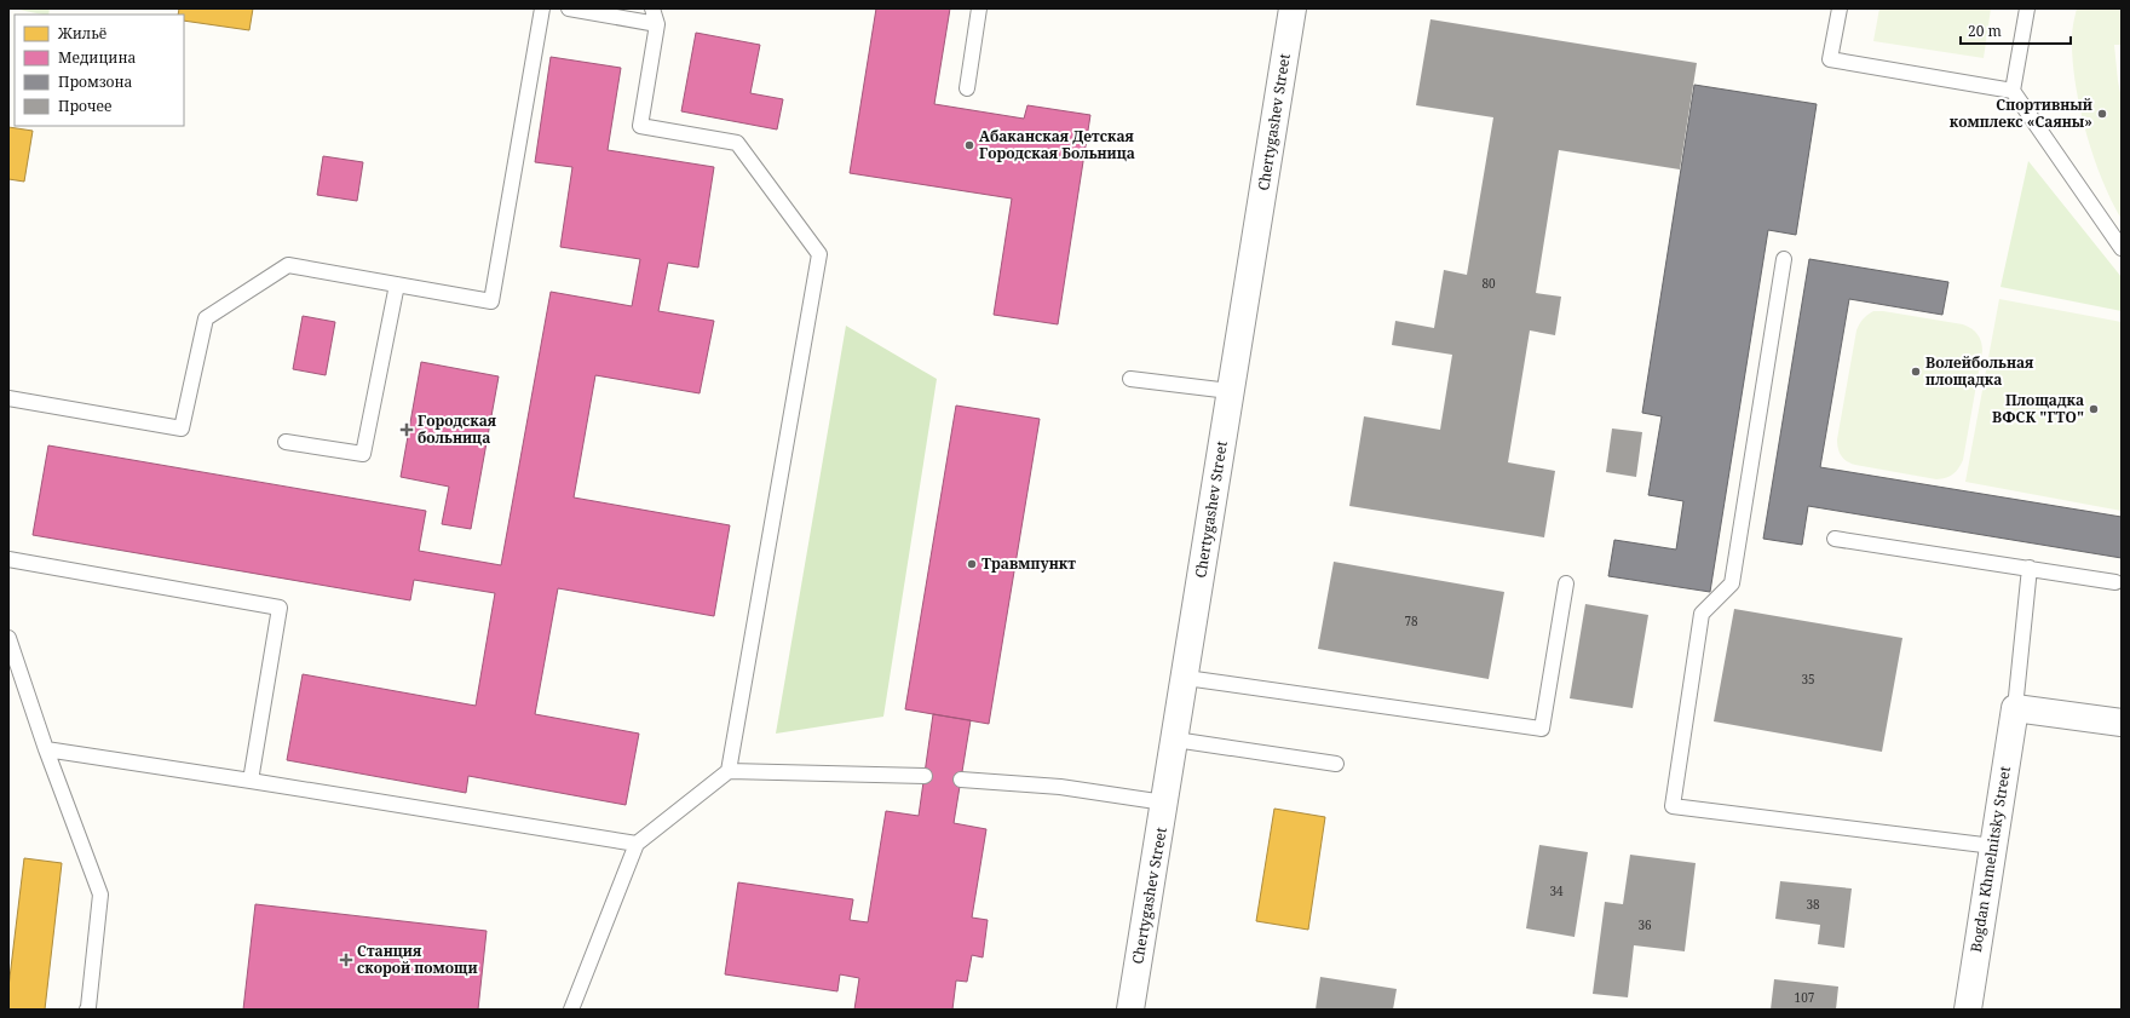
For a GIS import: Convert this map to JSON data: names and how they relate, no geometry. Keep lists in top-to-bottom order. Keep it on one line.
{"streets":{"street":["Chertygashev Street","Bogdan Khmelnitsky Street"]},"places":{"other":["Спортивный комплекс «Саяны»","Абаканская Детская Городская Больница","Волейбольная площадка","Площадка ВФСК \"ГТО\"","Травмпункт"],"health":["Городская больница","Станция скорой помощи"]},"house_numbers":["80","78","35","34","38","36","107"],"legend":["Жильё","Медицина","Промзона","Прочее"],"scale_bar":"20 m"}
